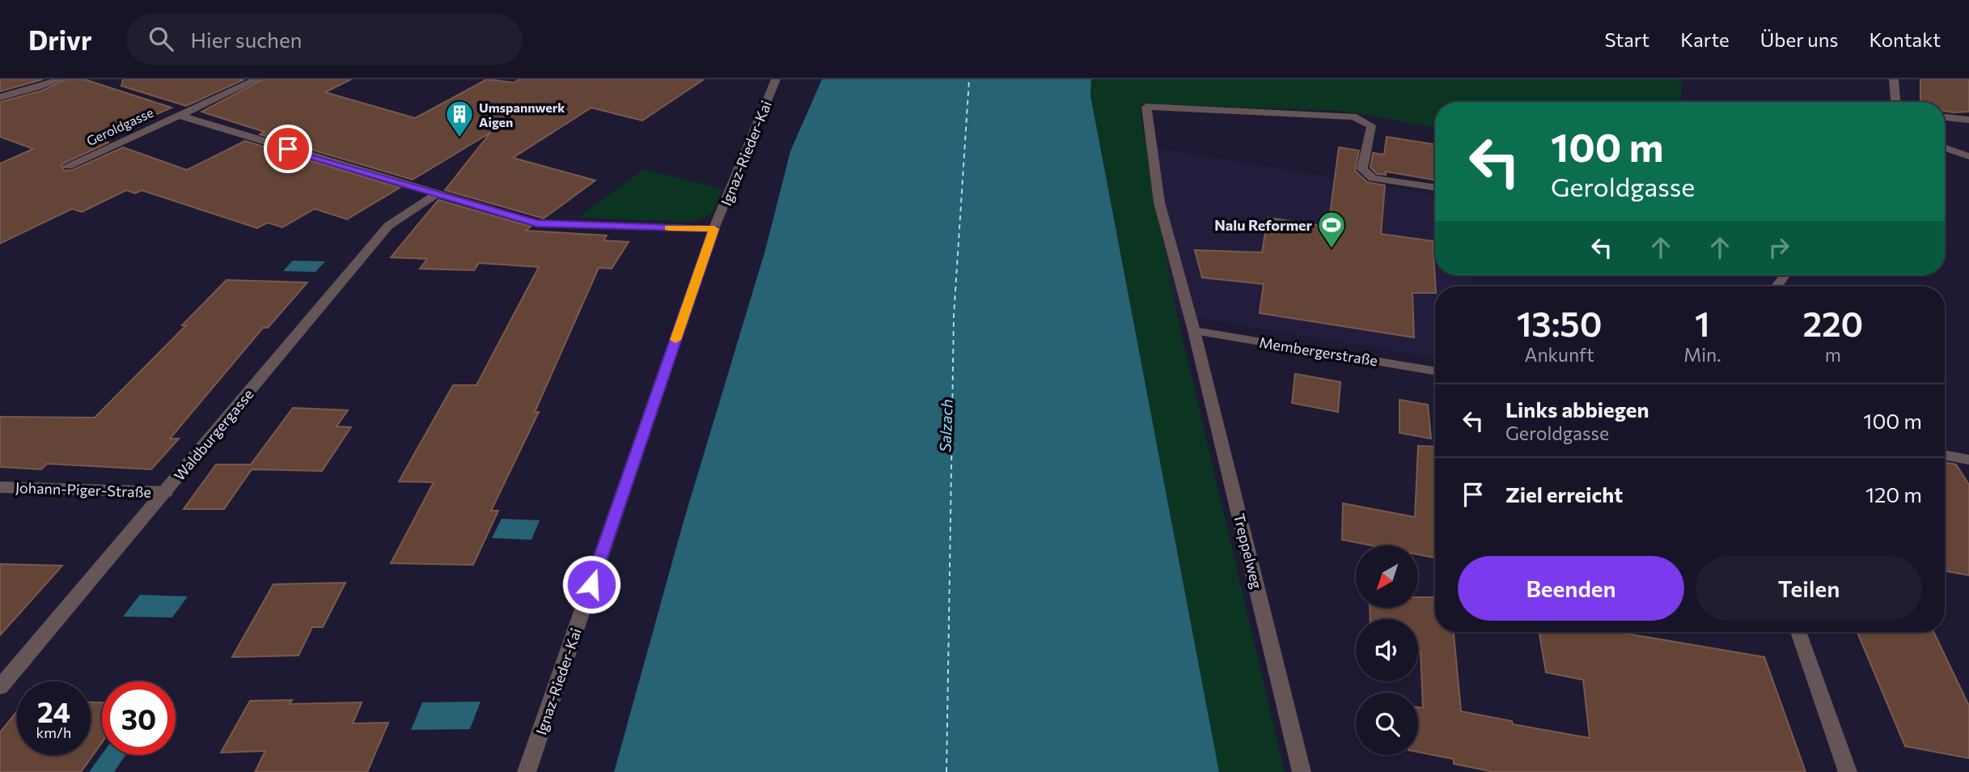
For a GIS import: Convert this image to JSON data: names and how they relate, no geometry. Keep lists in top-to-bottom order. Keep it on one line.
{"streets":{"street":["Geroldgasse","Ignaz-Rieder-Kai","Membergerstraße","Waldburgergasse","Johann-Piger-Straße","Treppelweg"]},"crossings":[["Membergerstraße","Treppelweg"],["Waldburgergasse","Johann-Piger-Straße"]],"water":["Salzach"],"places":{"building":["Umspannwerk Aigen"],"sports":["Nalu Reformer"]},"north":"bottom left","page":{"header":"Drivr","search":"Hier suchen","nav":["Start","Karte","Über uns","Kontakt"],"turn":["100 m","Geroldgasse"],"eta":["13:50","Ankunft","1","Min.","220","m"],"list":[{"name":"Links abbiegen","note":"Geroldgasse","value":"100 m"},{"name":"Ziel erreicht","value":"120 m"}],"buttons":["Beenden","Teilen"],"speed":"24 km/h","limit":"30"}}
